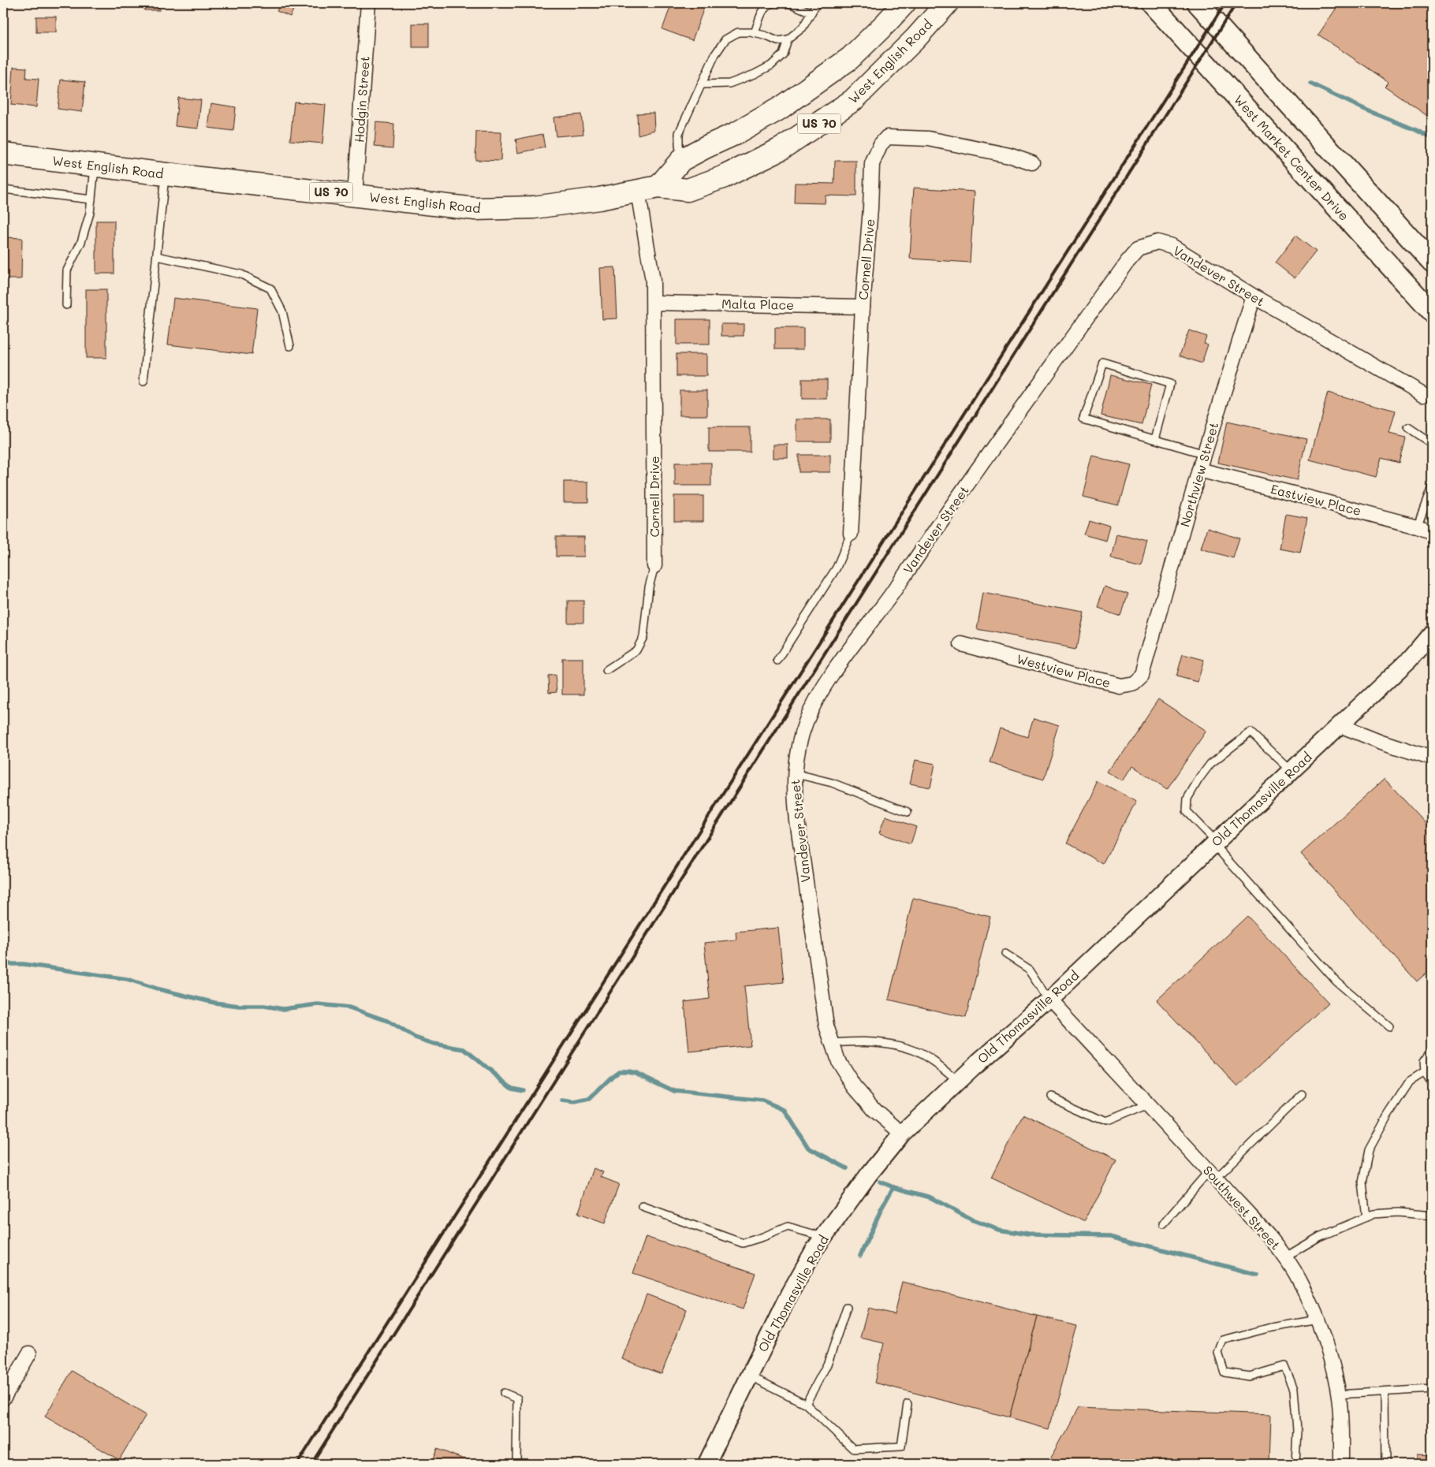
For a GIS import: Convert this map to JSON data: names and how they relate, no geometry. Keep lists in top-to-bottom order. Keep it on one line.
{"streets":{"main road":["West English Road","US 70","West Market Center Drive"],"street":["Hodgin Street","Cornell Drive","Vandever Street","Malta Place","Northview Street","Eastview Place","Westview Place","Old Thomasville Road","Southwest Street"]},"crossings":[["West English Road","Hodgin Street"],["West English Road","US 70"],["West English Road","Cornell Drive"],["Cornell Drive","Malta Place"],["Vandever Street","Northview Street"],["Vandever Street","Old Thomasville Road"],["Northview Street","Eastview Place"],["Northview Street","Westview Place"],["Old Thomasville Road","Southwest Street"]]}
